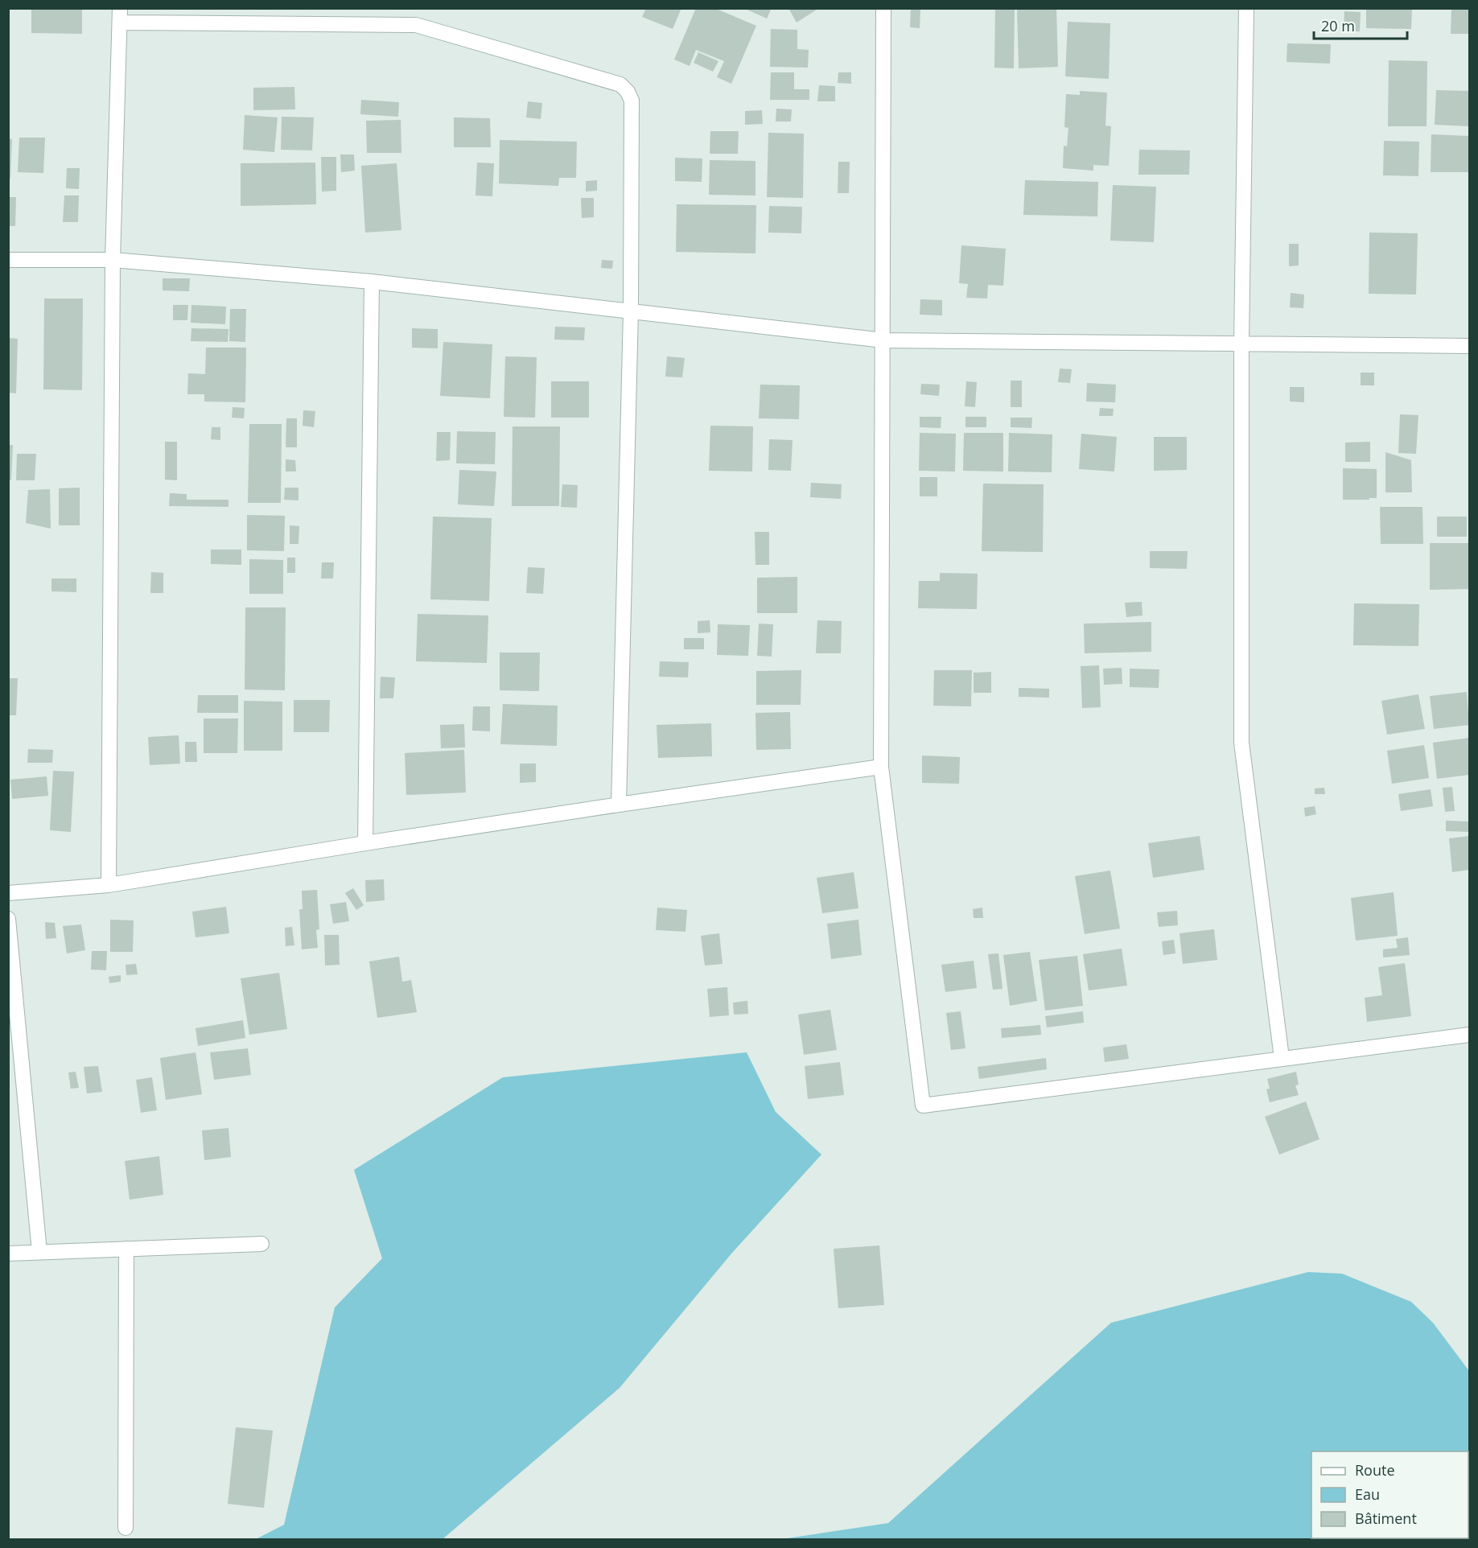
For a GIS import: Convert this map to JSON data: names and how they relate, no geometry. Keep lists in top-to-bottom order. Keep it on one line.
{"legend":["Route","Eau","Bâtiment"],"scale_bar":"20 m"}
